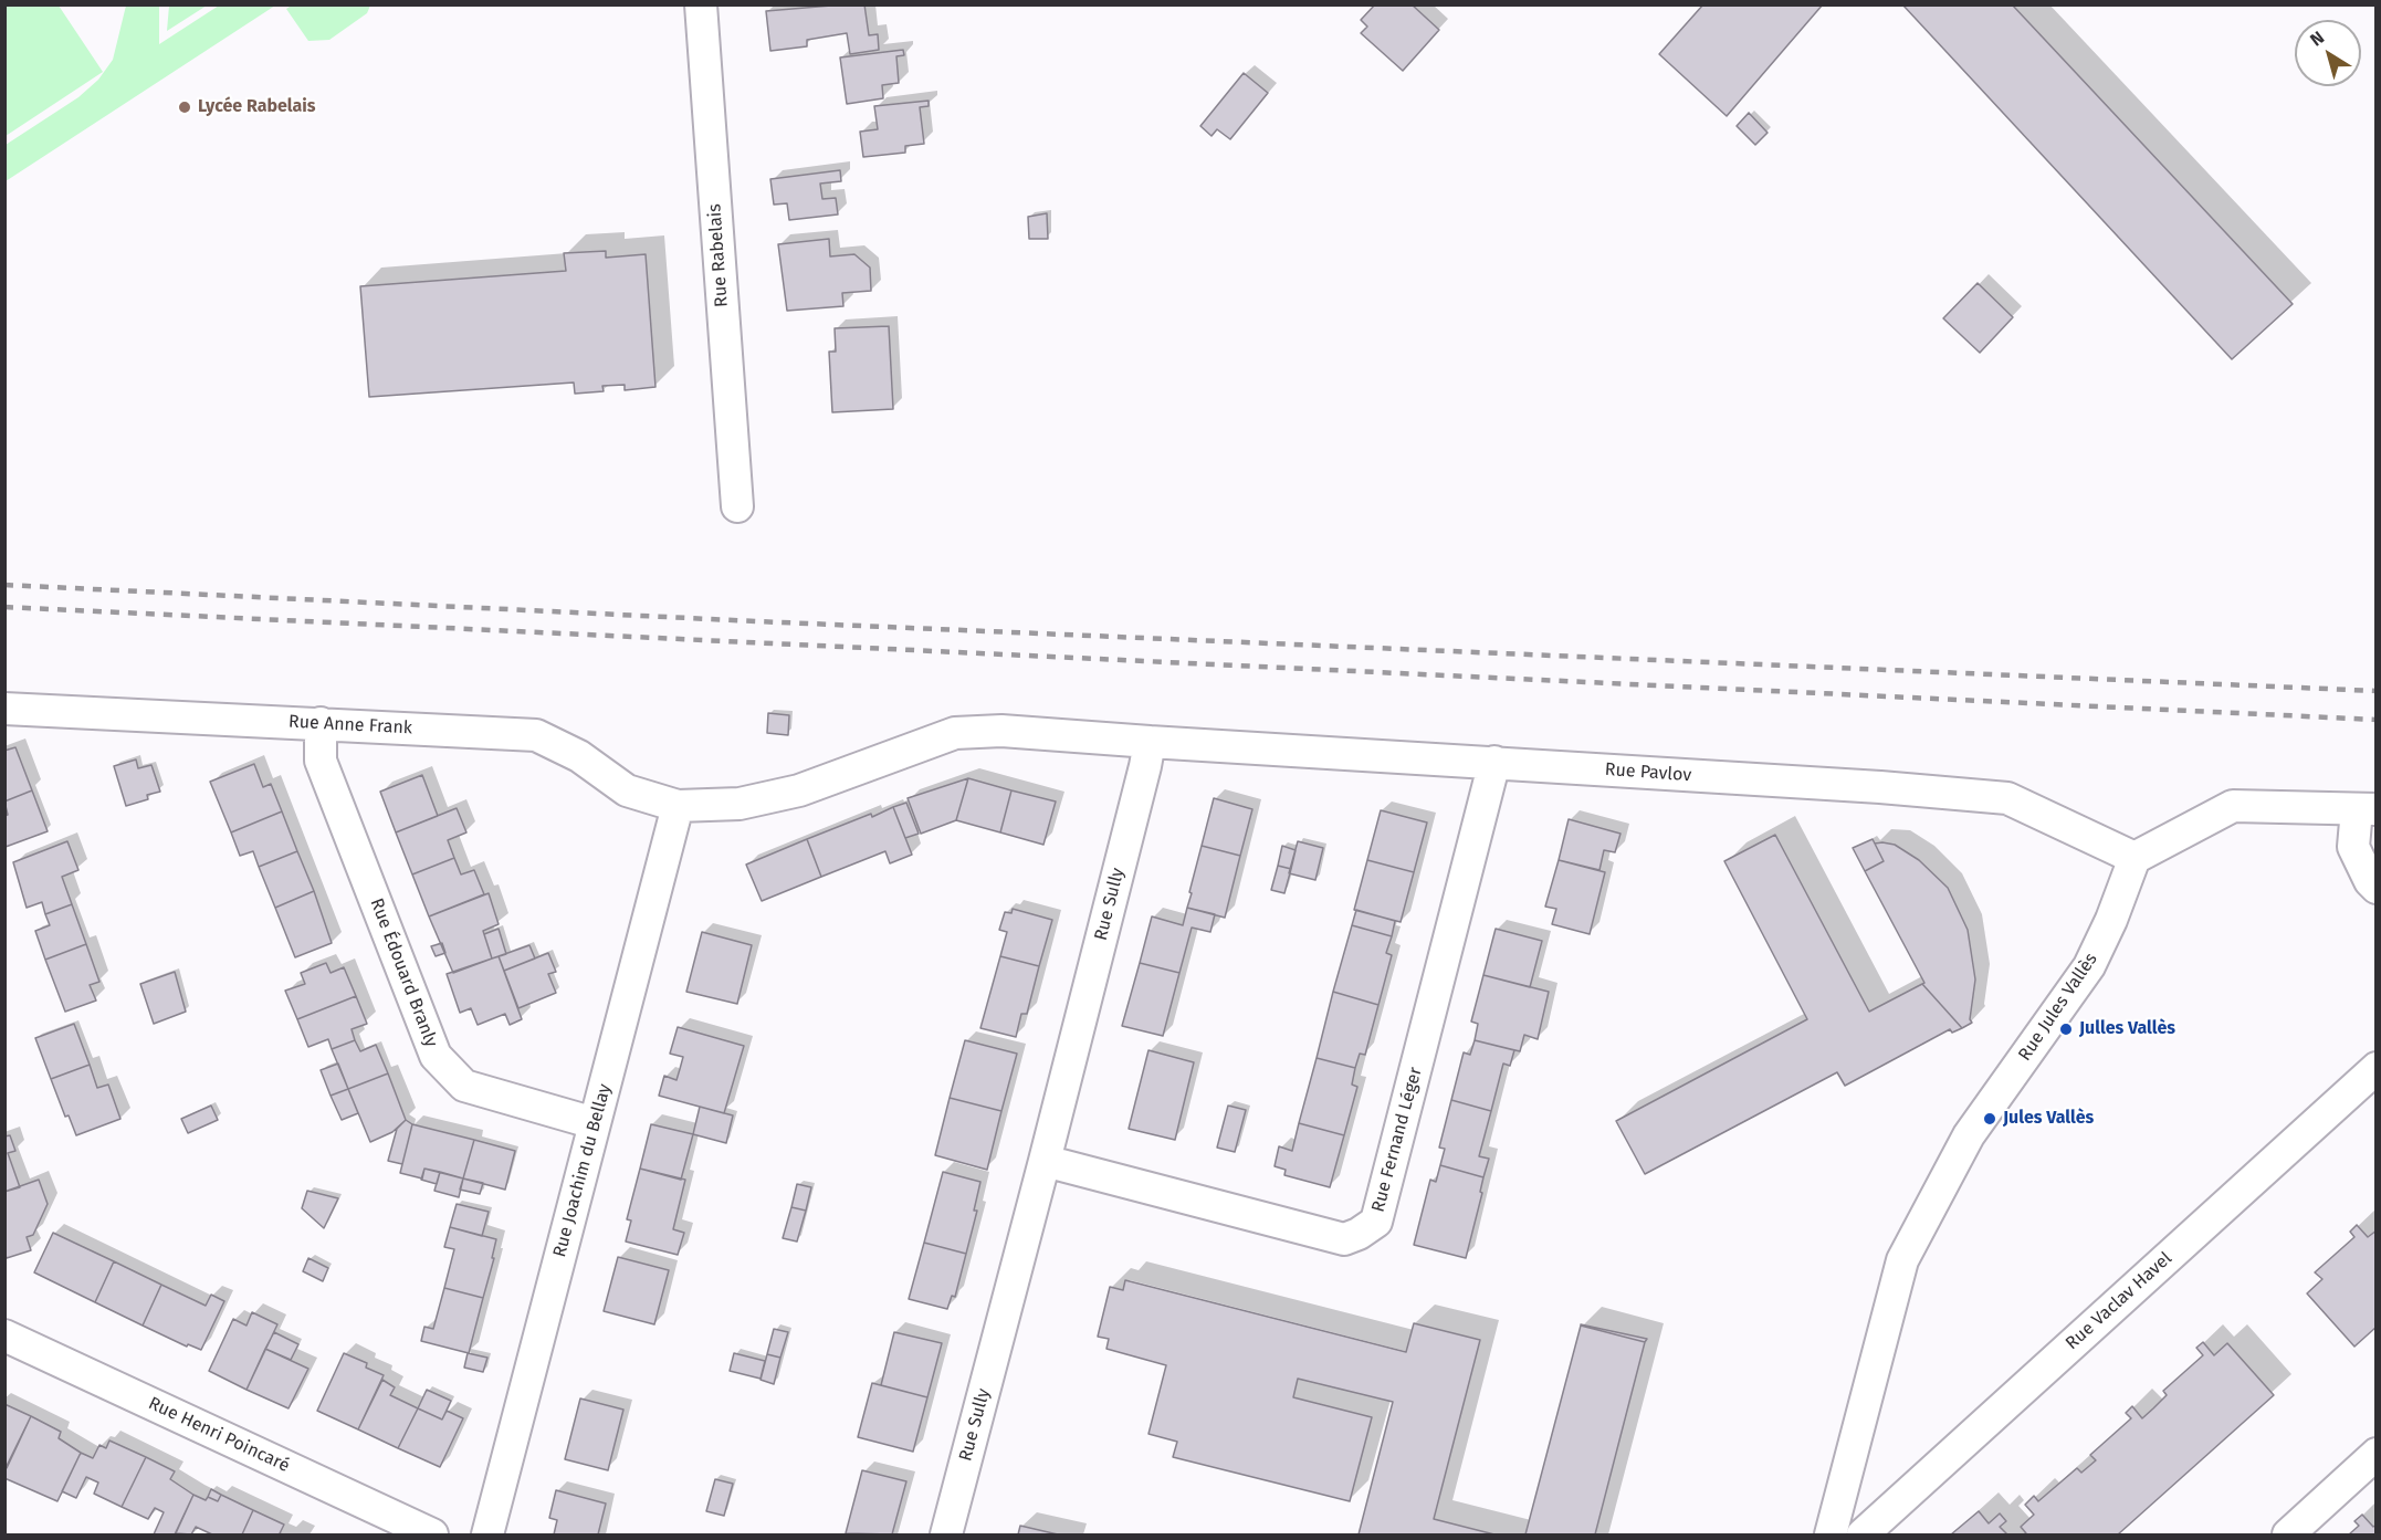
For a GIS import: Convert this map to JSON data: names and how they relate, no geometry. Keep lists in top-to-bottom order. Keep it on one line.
{"streets":{"street":["Rue Rabelais","Rue Anne Frank","Rue Pavlov","Rue Sully","Rue Édouard Branly","Rue Jules Vallès","Rue Fernand Léger","Rue Joachim du Bellay","Rue Vaclav Havel","Rue Henri Poincaré"]},"crossings":[["Rue Anne Frank","Rue Édouard Branly"],["Rue Anne Frank","Rue Joachim du Bellay"],["Rue Pavlov","Rue Sully"],["Rue Pavlov","Rue Jules Vallès"],["Rue Pavlov","Rue Fernand Léger"],["Rue Sully","Rue Fernand Léger"],["Rue Édouard Branly","Rue Joachim du Bellay"]],"places":["Lycée Rabelais","Julles Vallès","Jules Vallès"],"north":"top left"}
